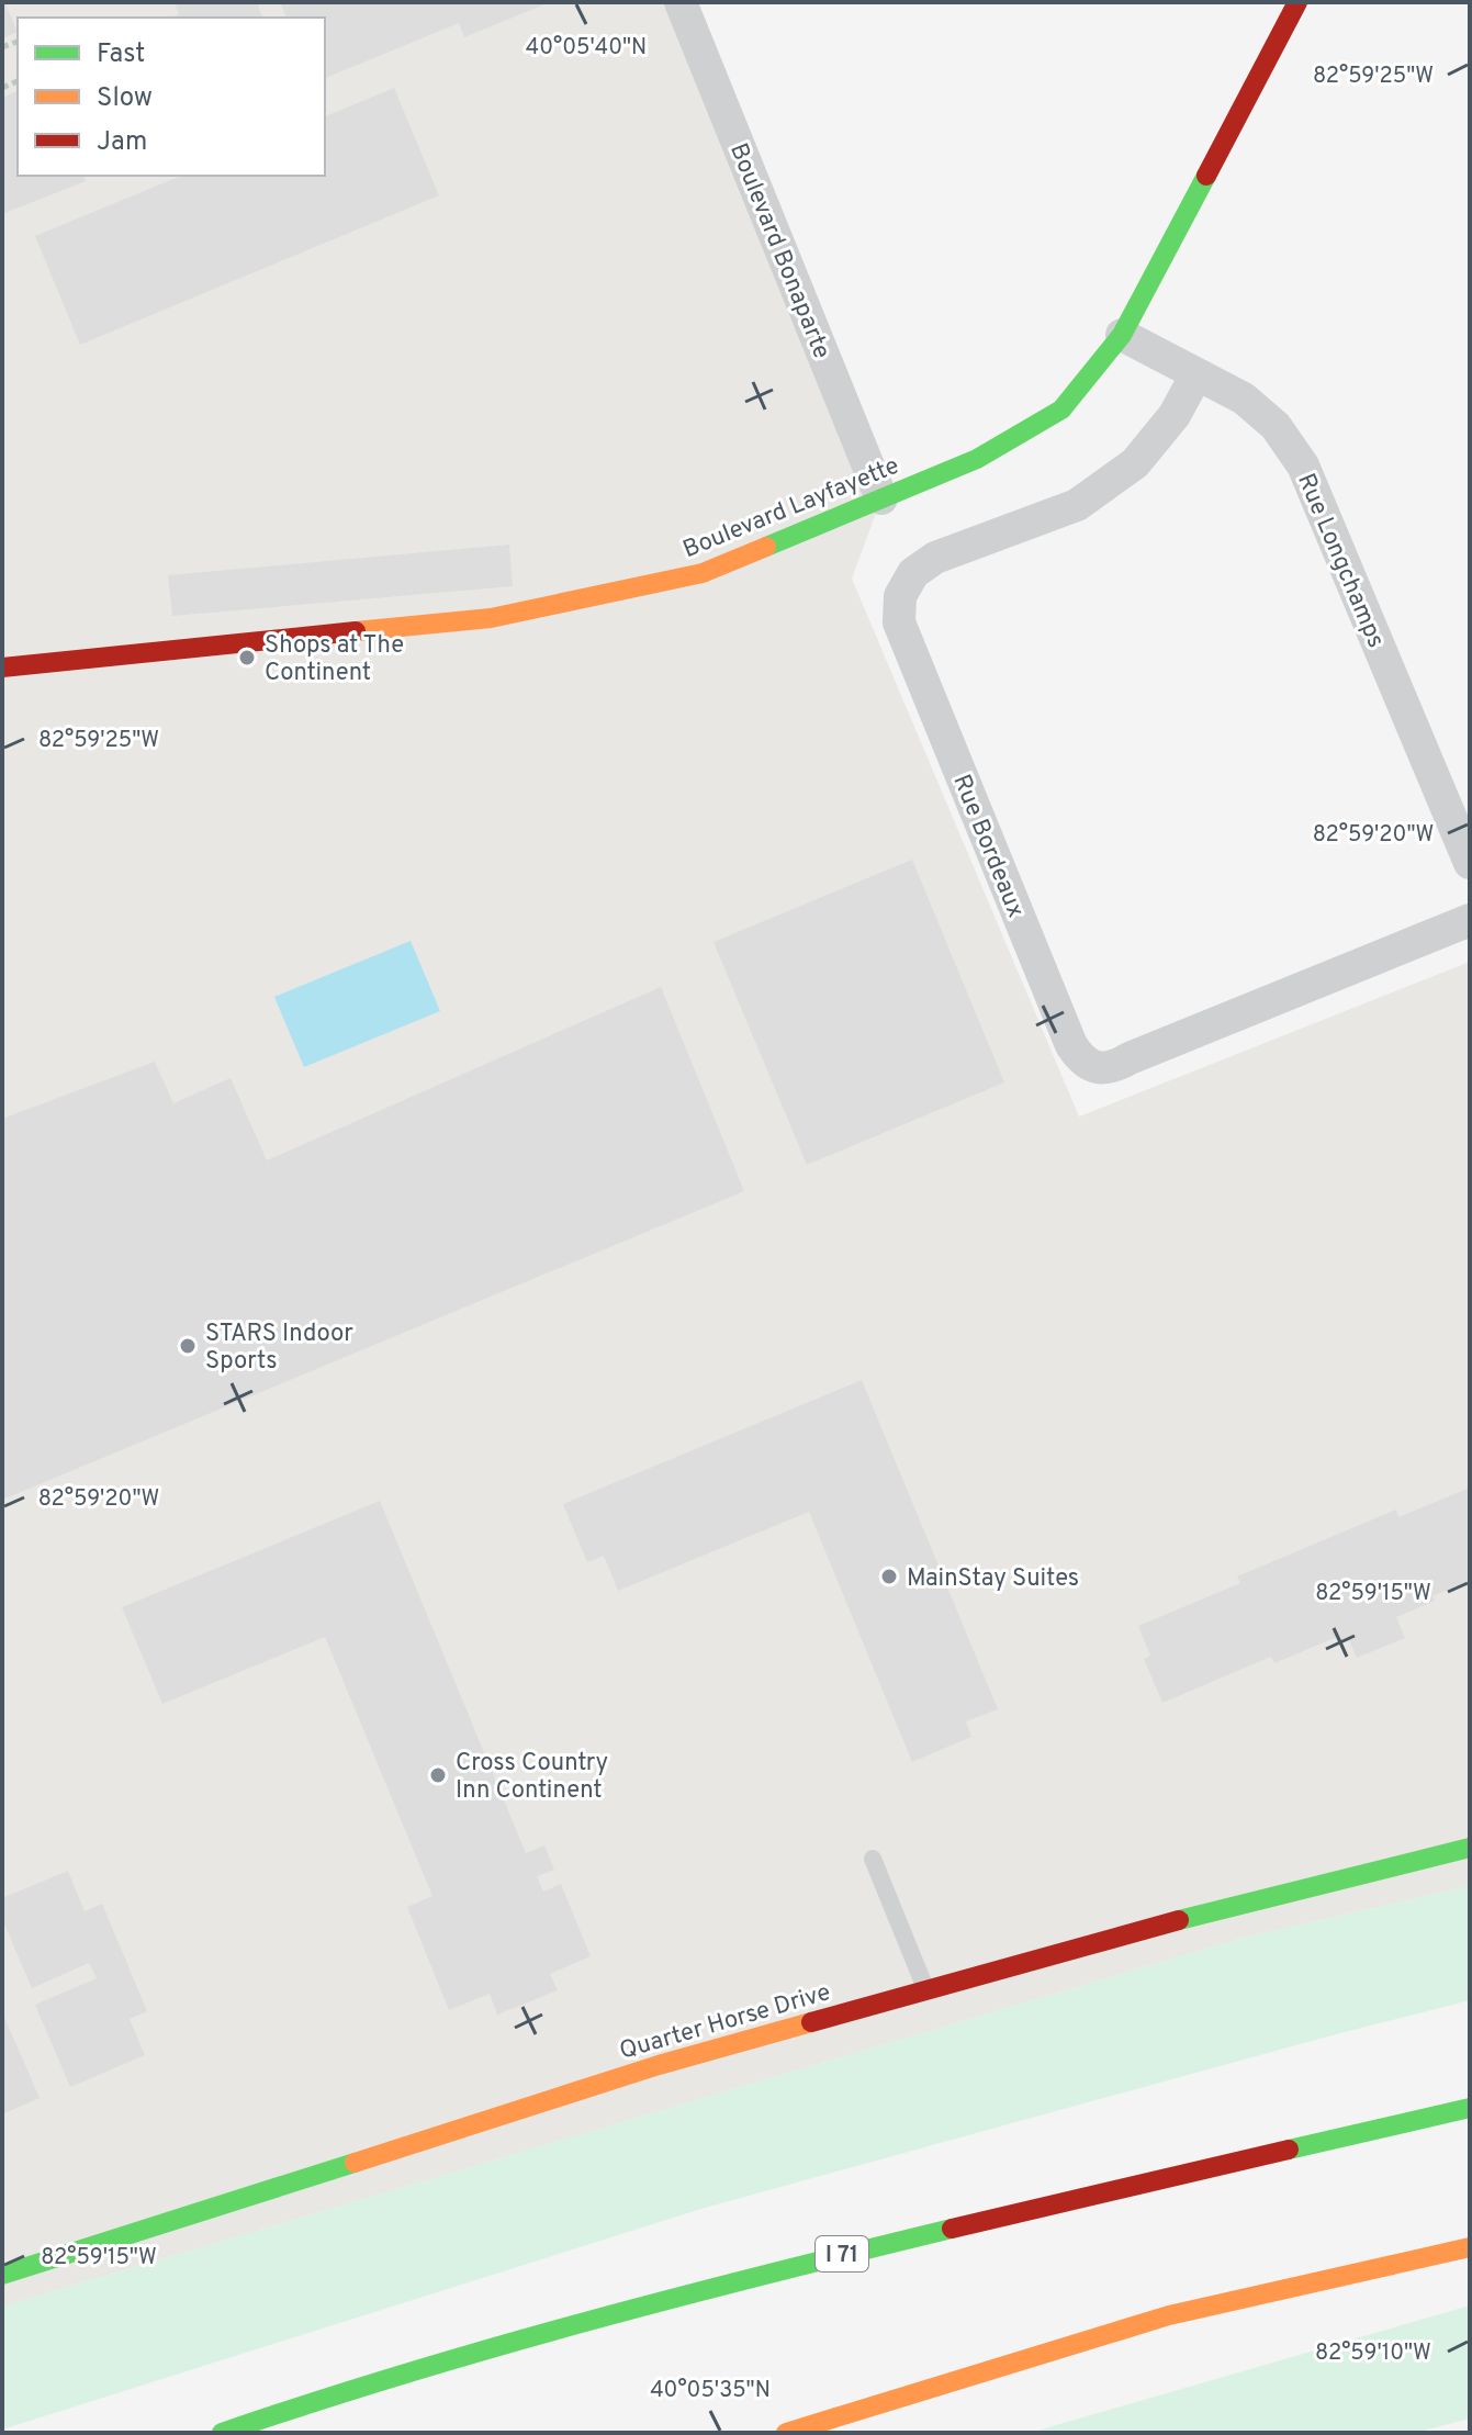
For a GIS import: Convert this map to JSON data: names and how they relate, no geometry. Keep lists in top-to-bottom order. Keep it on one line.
{"streets":{"main road":["Boulevard Layfayette","Quarter Horse Drive","I 71"],"street":["Boulevard Bonaparte","Rue Longchamps","Rue Bordeaux"]},"crossings":[["Boulevard Bonaparte","Boulevard Layfayette"],["Boulevard Layfayette","Rue Longchamps"],["Rue Longchamps","Rue Bordeaux"]],"places":["Shops at The Continent","STARS Indoor Sports","MainStay Suites","Cross Country Inn Continent"],"legend":["Fast","Slow","Jam"],"coordinates":["40°05'40\"N","82°59'25\"W","82°59'20\"W","82°59'15\"W","82°59'10\"W","40°05'35\"N"]}
